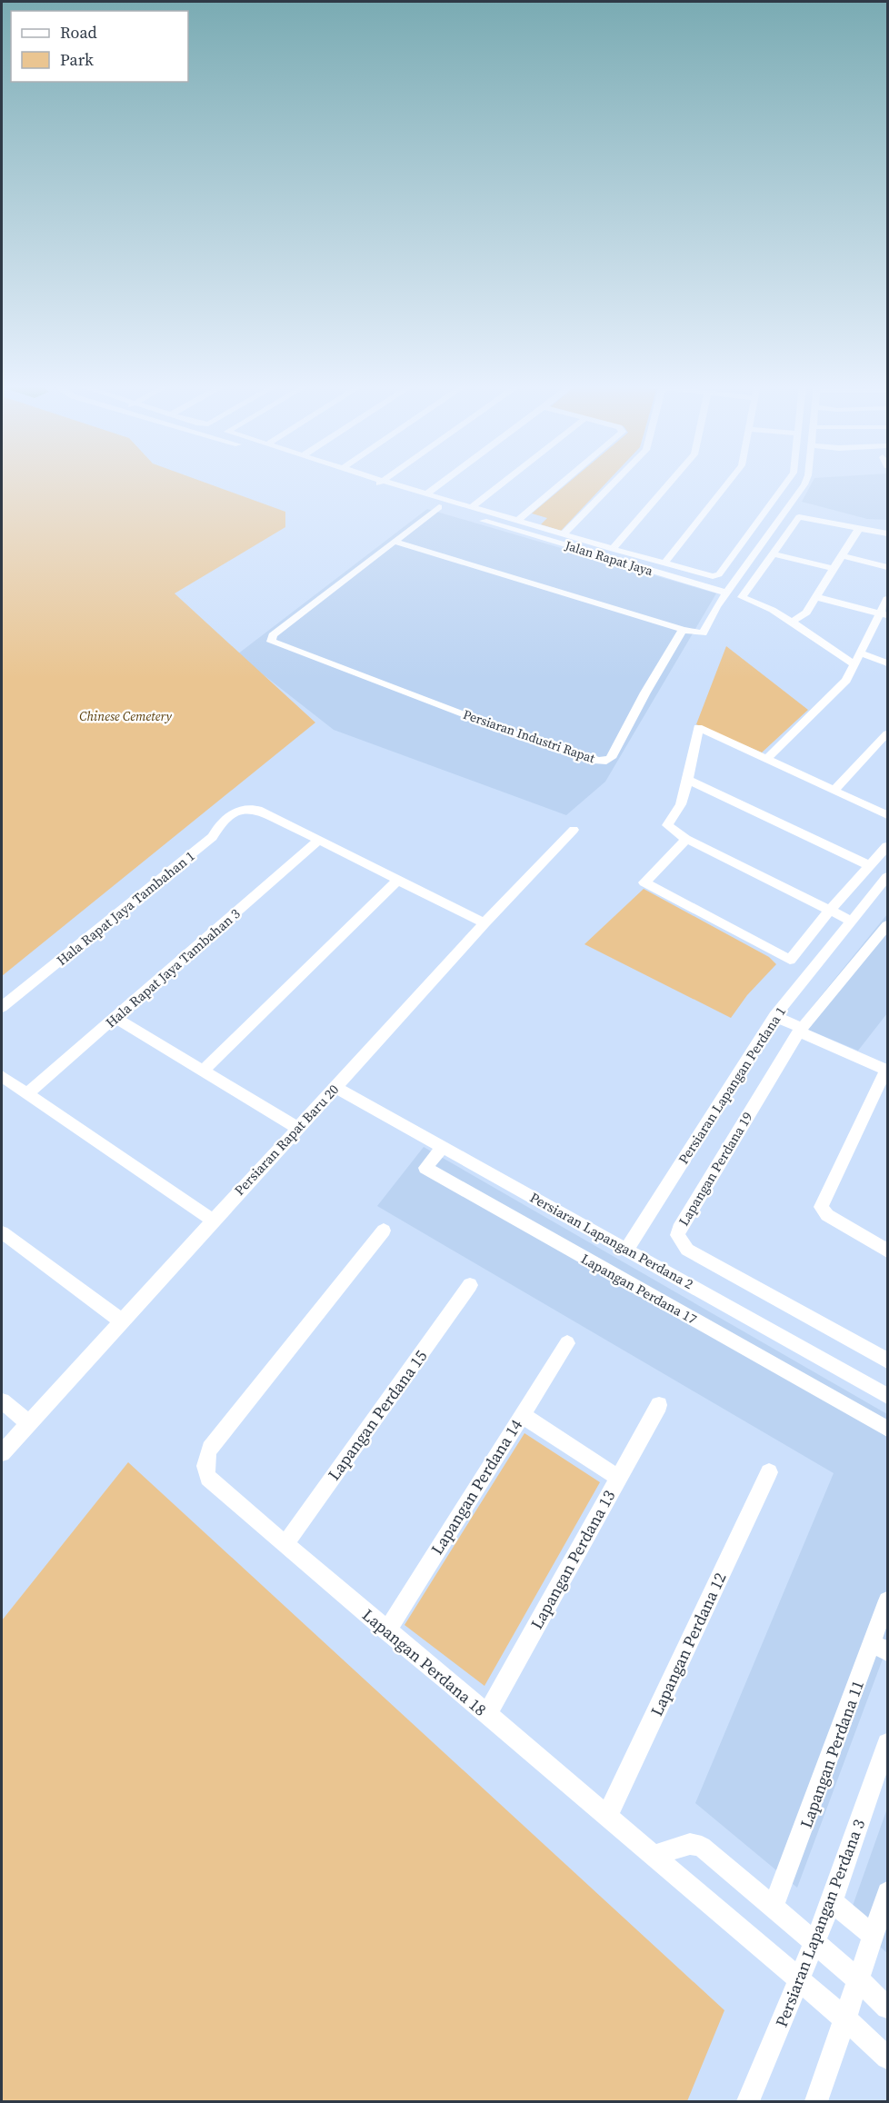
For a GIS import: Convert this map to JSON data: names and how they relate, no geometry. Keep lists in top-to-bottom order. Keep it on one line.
{"streets":{"street":["Jalan Rapat Jaya","Persiaran Industri Rapat","Hala Rapat Jaya Tambahan 1","Hala Rapat Jaya Tambahan 3","Persiaran Lapangan Perdana 1","Persiaran Rapat Baru 20","Lapangan Perdana 19","Persiaran Lapangan Perdana 2","Lapangan Perdana 17","Lapangan Perdana 15","Lapangan Perdana 14","Lapangan Perdana 13","Lapangan Perdana 12","Lapangan Perdana 18","Lapangan Perdana 11","Persiaran Lapangan Perdana 3"]},"crossings":[["Jalan Rapat Jaya","Persiaran Industri Rapat"],["Hala Rapat Jaya Tambahan 1","Hala Rapat Jaya Tambahan 3"],["Persiaran Lapangan Perdana 1","Persiaran Lapangan Perdana 2"],["Persiaran Rapat Baru 20","Persiaran Lapangan Perdana 2"],["Persiaran Lapangan Perdana 2","Lapangan Perdana 17"],["Lapangan Perdana 15","Lapangan Perdana 18"],["Lapangan Perdana 14","Lapangan Perdana 18"],["Lapangan Perdana 13","Lapangan Perdana 18"],["Lapangan Perdana 12","Lapangan Perdana 18"],["Lapangan Perdana 18","Persiaran Lapangan Perdana 3"]],"parks":["Chinese Cemetery"],"legend":["Road","Park"]}
